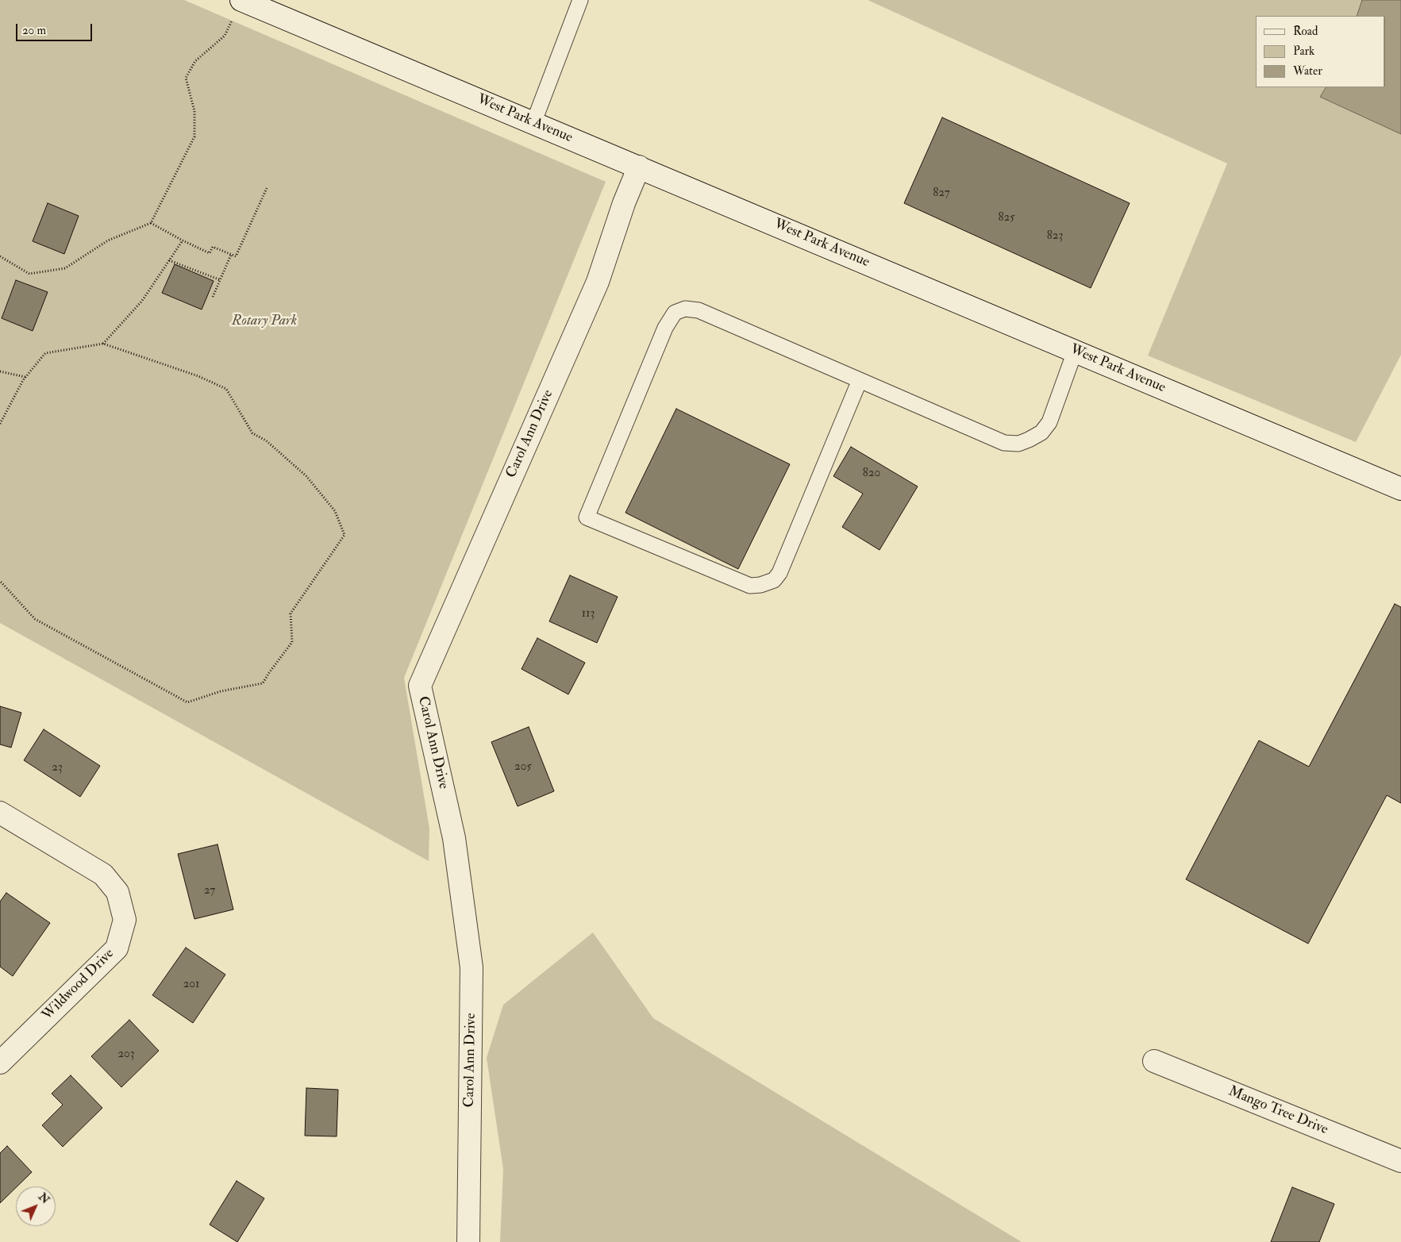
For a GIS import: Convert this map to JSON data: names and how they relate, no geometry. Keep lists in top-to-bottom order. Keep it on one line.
{"streets":{"street":["West Park Avenue","Carol Ann Drive","Wildwood Drive","Mango Tree Drive"]},"crossings":[["West Park Avenue","Carol Ann Drive"]],"parks":["Rotary Park"],"house_numbers":["827","825","823","820","113","205","23","27","201","203"],"legend":["Road","Park","Water"],"scale_bar":"20 m","north":"top right"}
